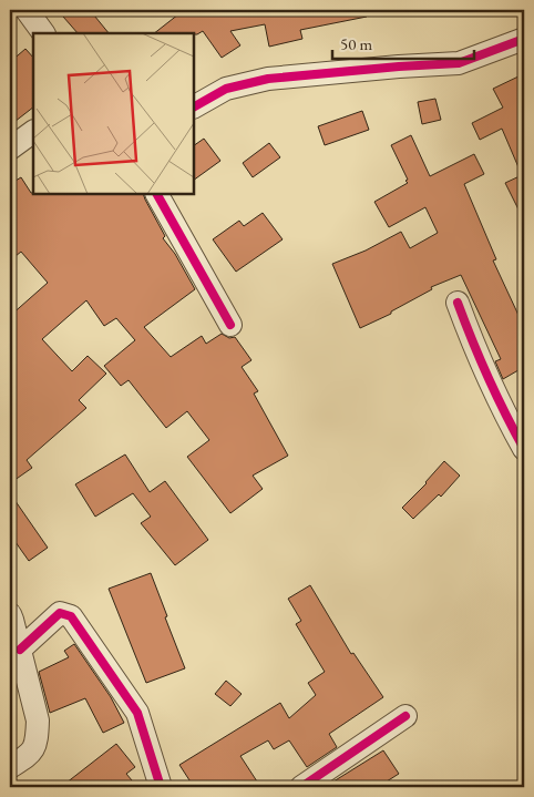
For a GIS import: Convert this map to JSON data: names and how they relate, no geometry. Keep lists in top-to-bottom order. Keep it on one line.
{"scale_bar":"50 m"}
